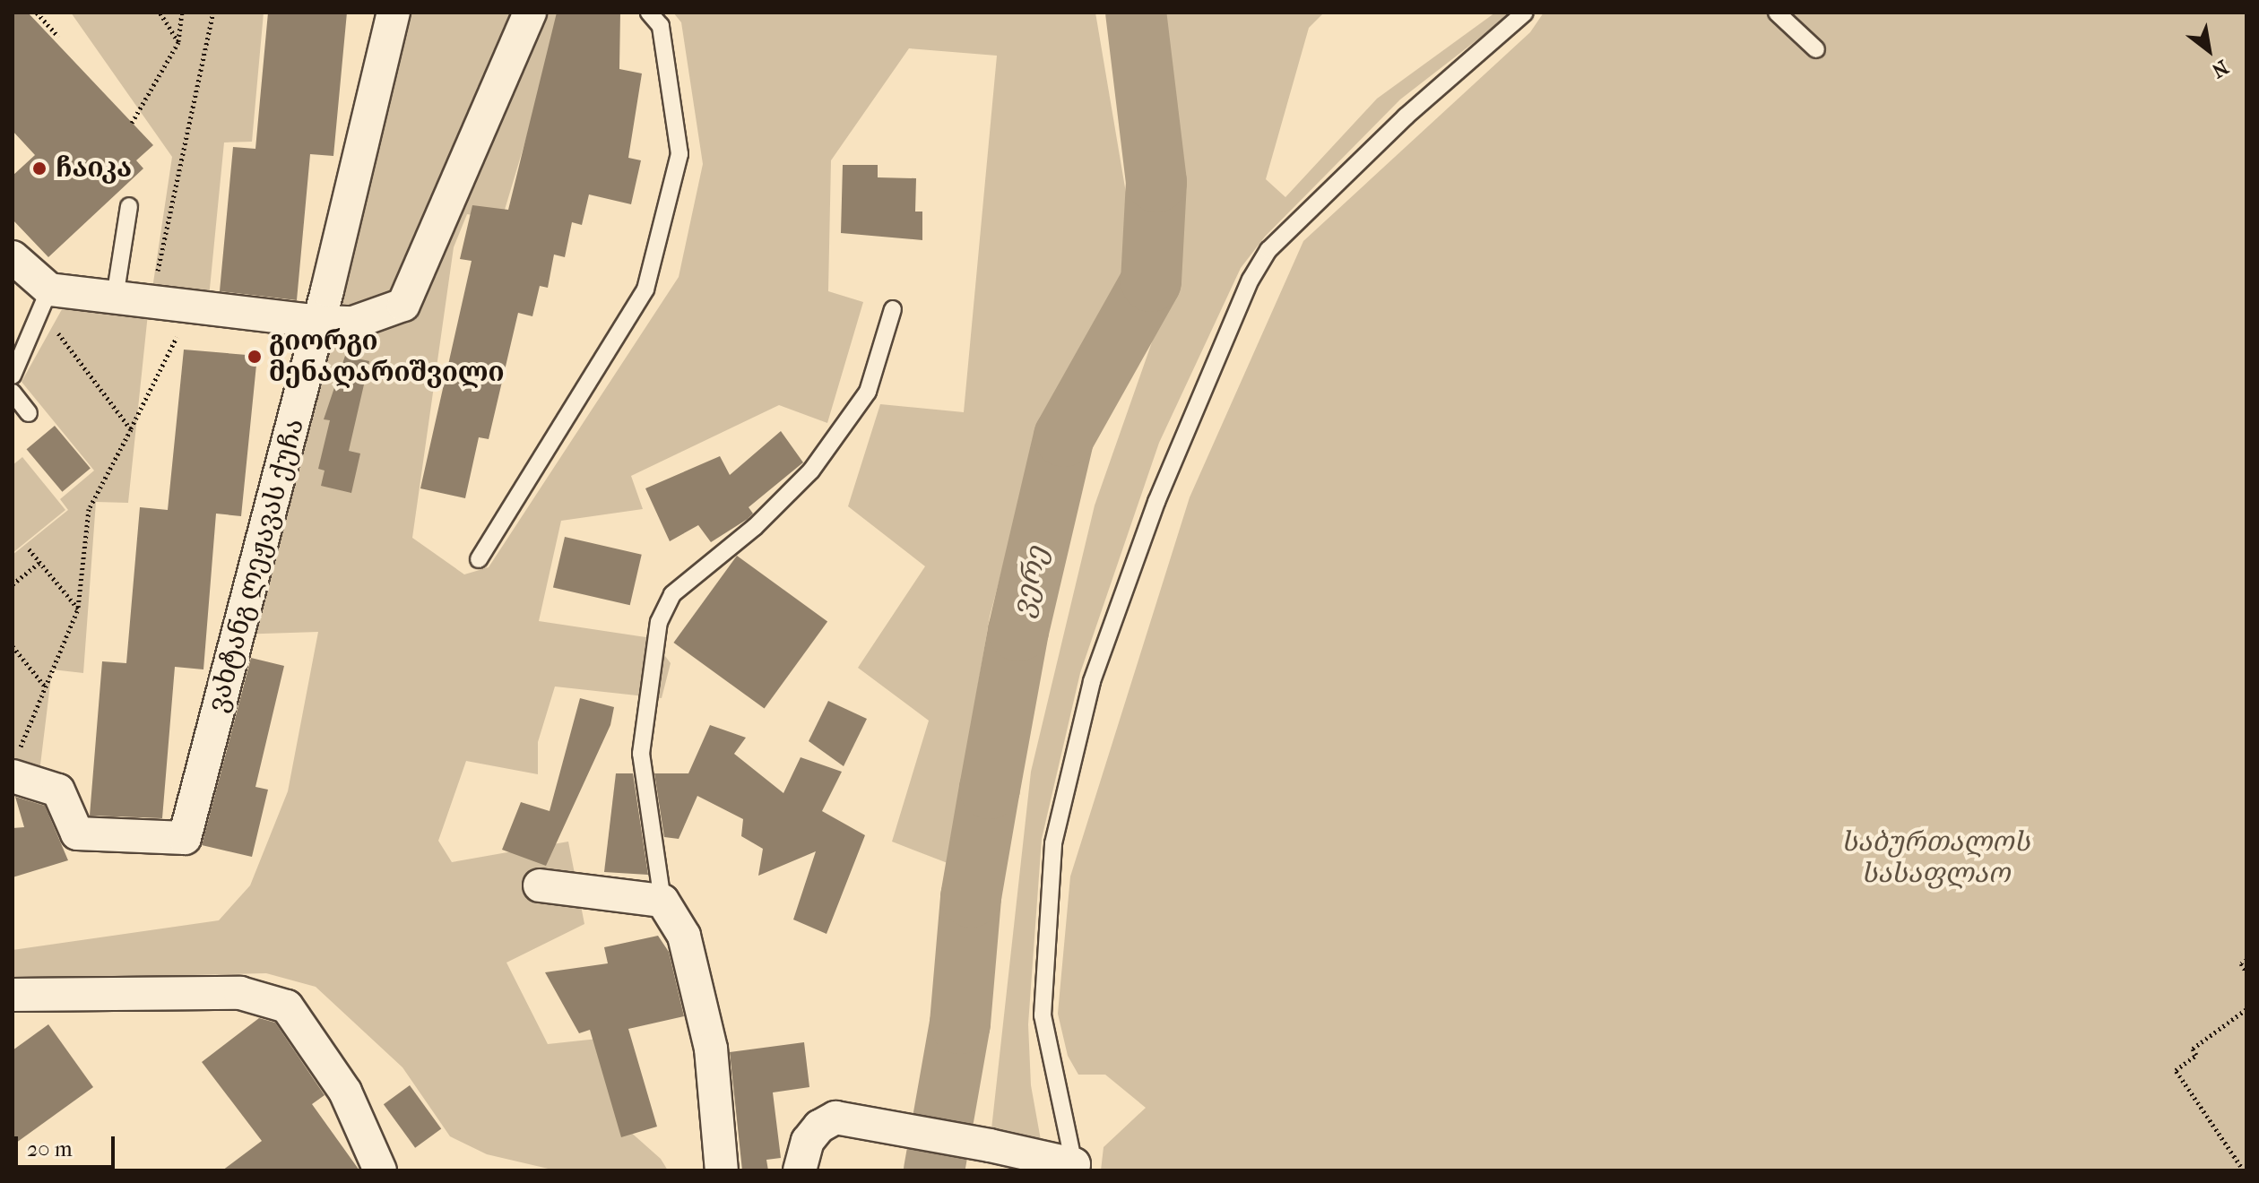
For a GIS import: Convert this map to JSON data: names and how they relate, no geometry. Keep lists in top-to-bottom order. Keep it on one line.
{"streets":{"street":["ვახტანგ ლეჟავას ქუჩა"]},"water":["ვერე"],"parks":["საბურთალოს სასაფლაო"],"places":["ჩაიკა","გიორგი მენაღარიშვილი"],"scale_bar":"20 m","north":"bottom right"}
